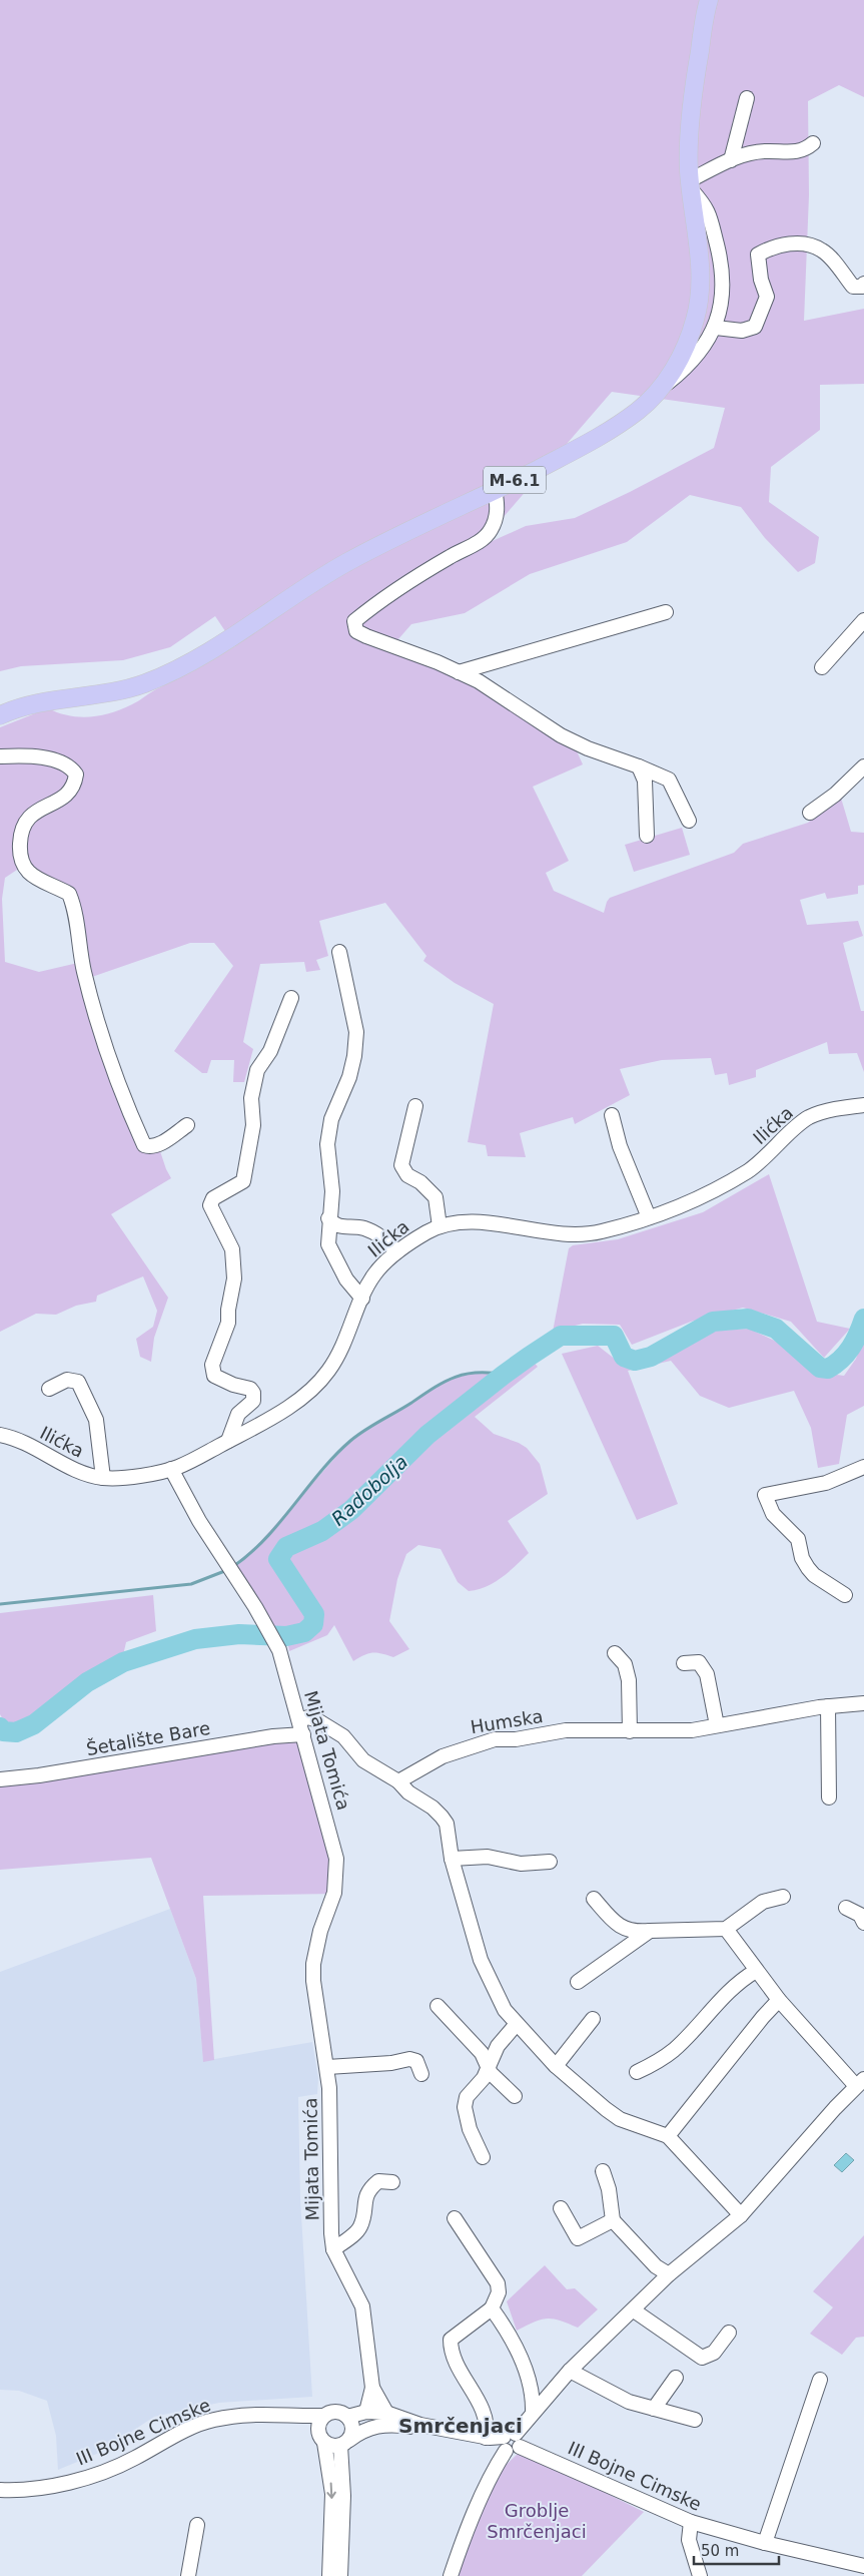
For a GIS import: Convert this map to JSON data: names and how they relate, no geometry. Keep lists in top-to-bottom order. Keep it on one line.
{"streets":{"main road":["M-6.1"],"street":["Ilićka","Humska","Šetalište Bare","Mijata Tomića","III Bojne Cimske"]},"crossings":[["Ilićka","Mijata Tomića"],["Šetalište Bare","Mijata Tomića"],["Mijata Tomića","III Bojne Cimske"]],"districts":["Smrčenjaci"],"water":["Radobolja"],"parks":["Groblje Smrčenjaci"],"scale_bar":"50 m"}
